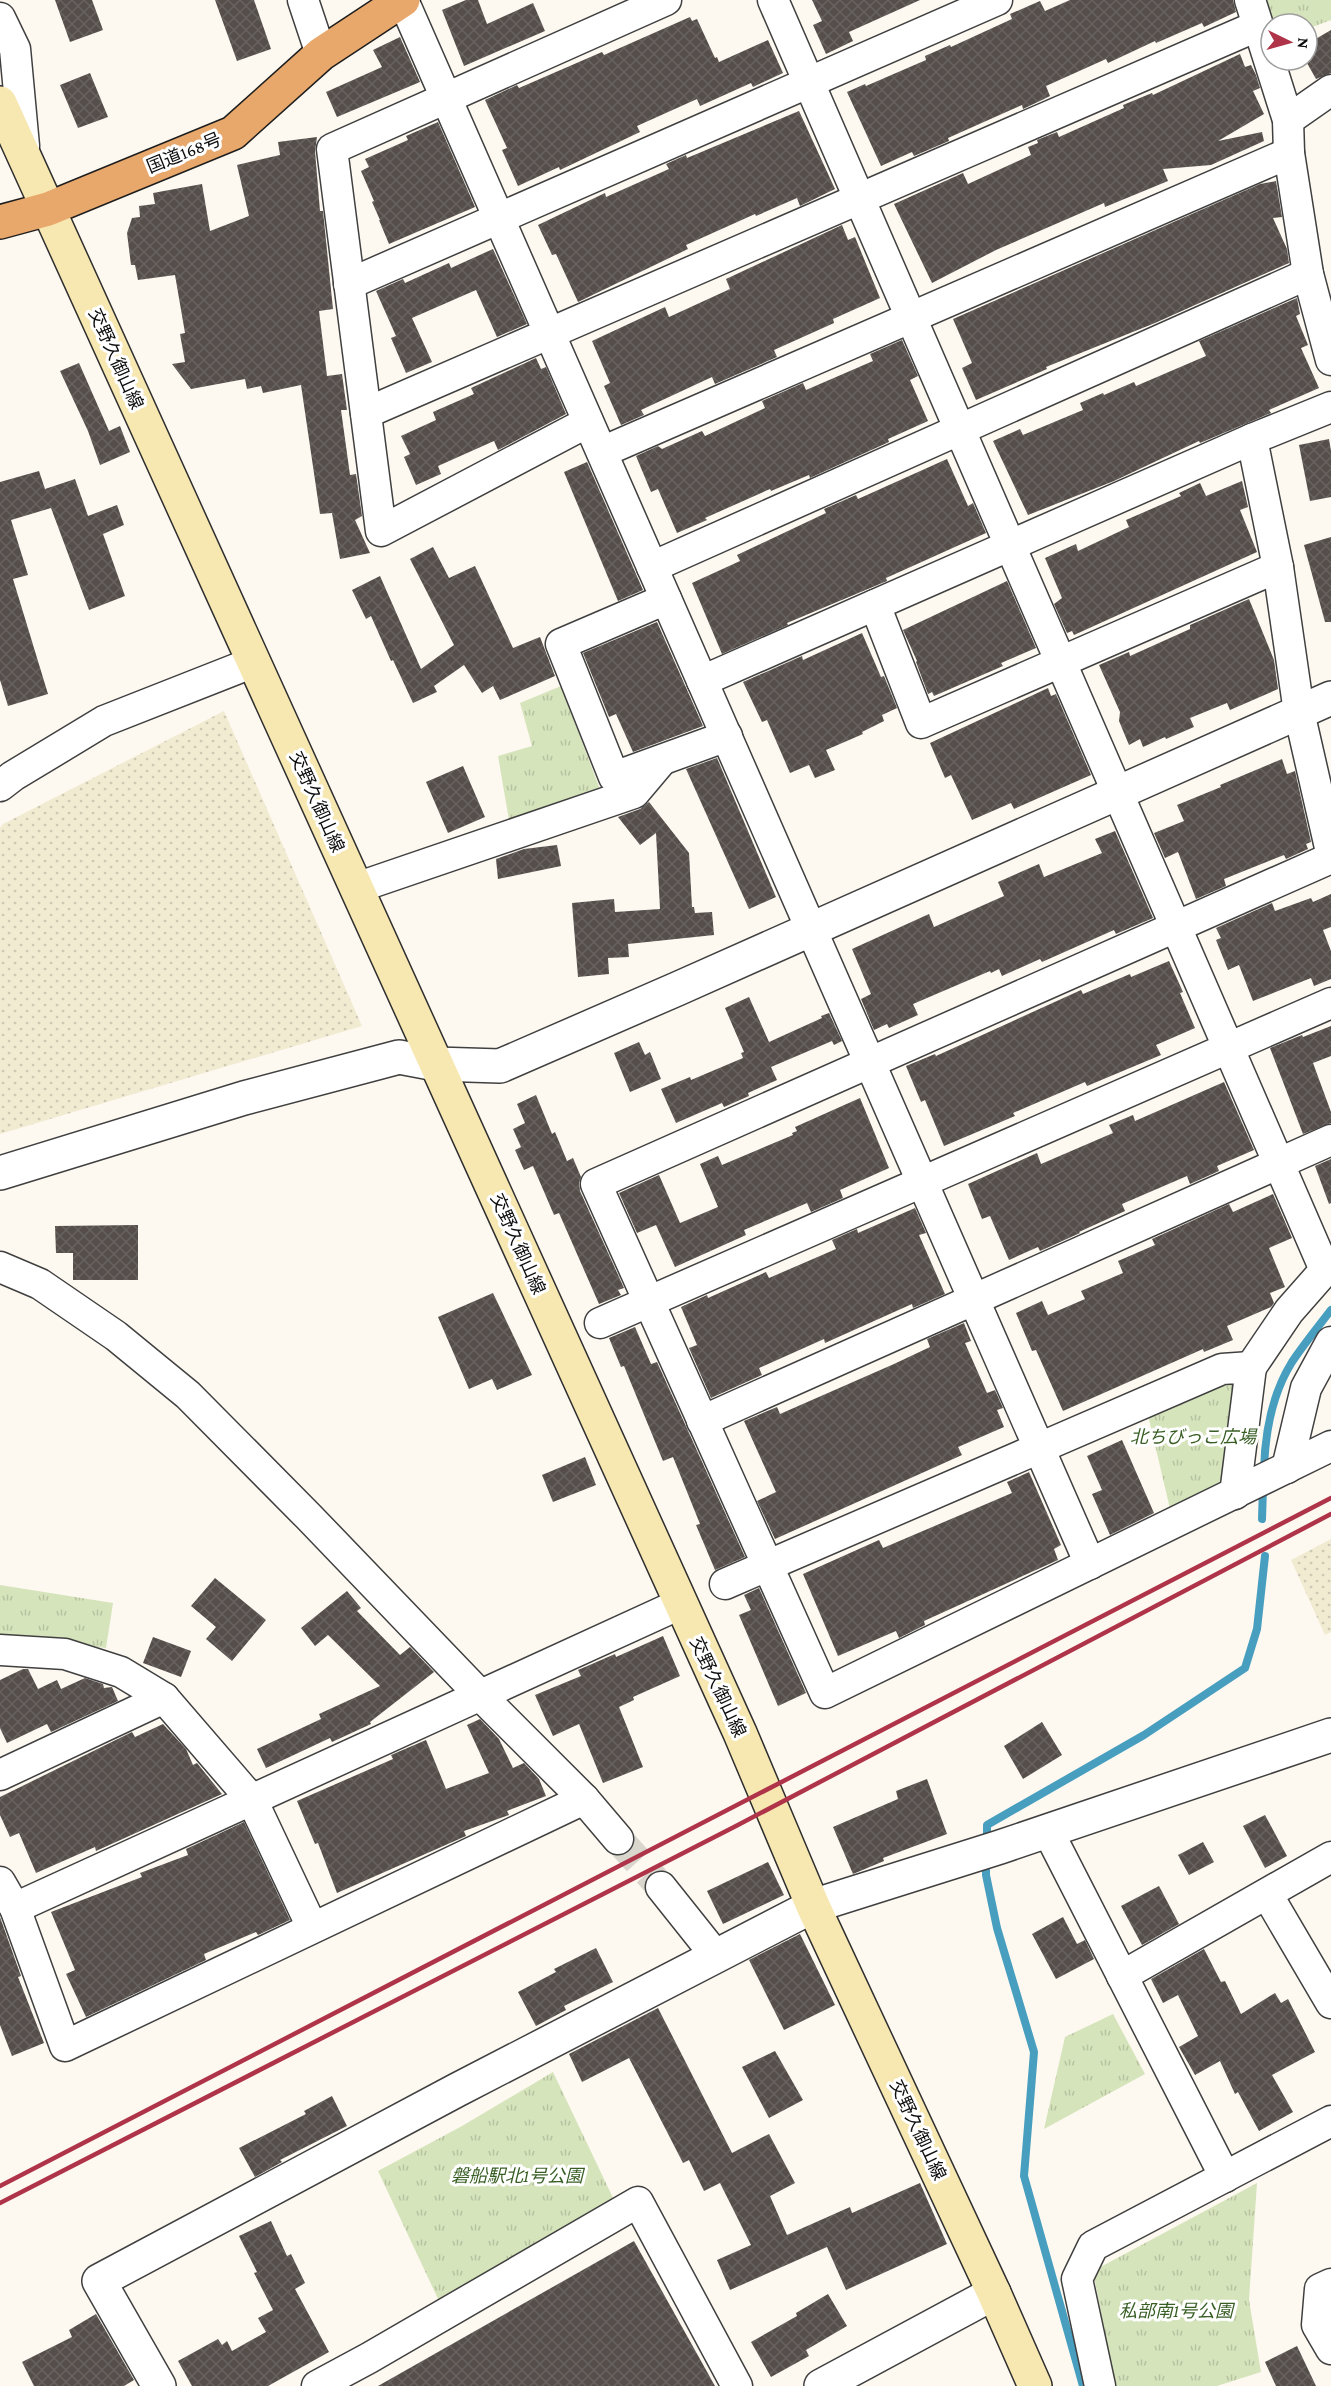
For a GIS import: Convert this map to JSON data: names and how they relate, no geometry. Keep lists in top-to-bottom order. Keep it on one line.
{"streets":{"highway":["国道168号"],"main road":["交野久御山線"]},"crossings":[["国道168号","交野久御山線"]],"parks":["北ちびっこ広場","磐船駅北1号公園","私部南1号公園"],"north":"right"}
